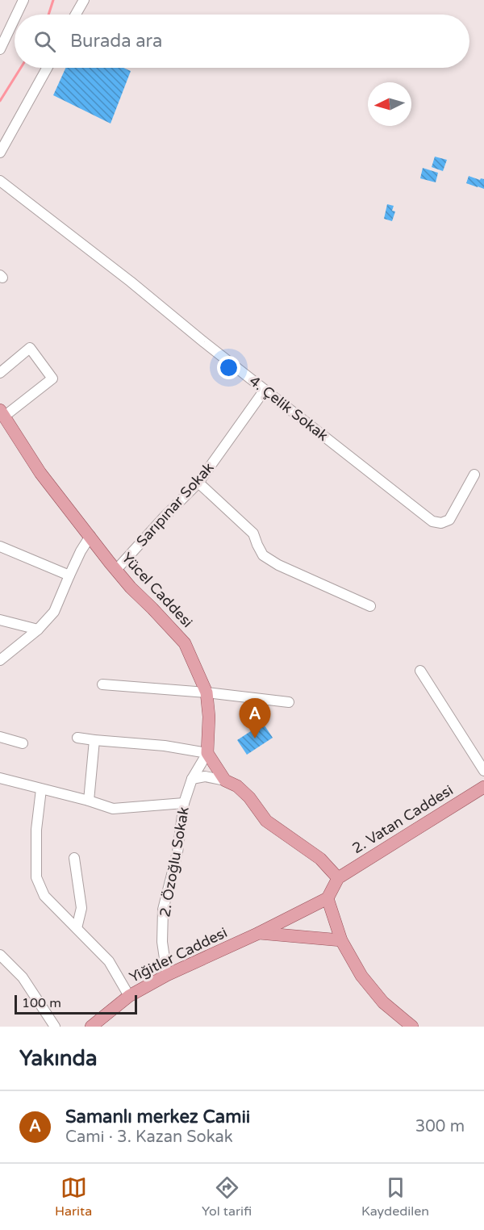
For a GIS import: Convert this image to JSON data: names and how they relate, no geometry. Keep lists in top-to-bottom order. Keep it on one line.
{"streets":{"main road":["Yücel Caddesi","2. Vatan Caddesi","Yiğitler Caddesi"],"street":["4. Çelik Sokak","Sarıpınar Sokak","2. Özoğlu Sokak"]},"crossings":[["4. Çelik Sokak","Sarıpınar Sokak"],["Sarıpınar Sokak","Yücel Caddesi"],["Yücel Caddesi","2. Özoğlu Sokak"],["2. Özoğlu Sokak","Yiğitler Caddesi"]],"scale_bar":"100 m","north":"left","page":{"search":"Burada ara","pins":"A","scale":"100 m","heading":"Yakında","list":[{"mark":"A","name":"Samanlı merkez Camii","note":"Cami · 3. Kazan Sokak","value":"300 m"}],"nav":["Harita","Yol tarifi","Kaydedilen"]}}
